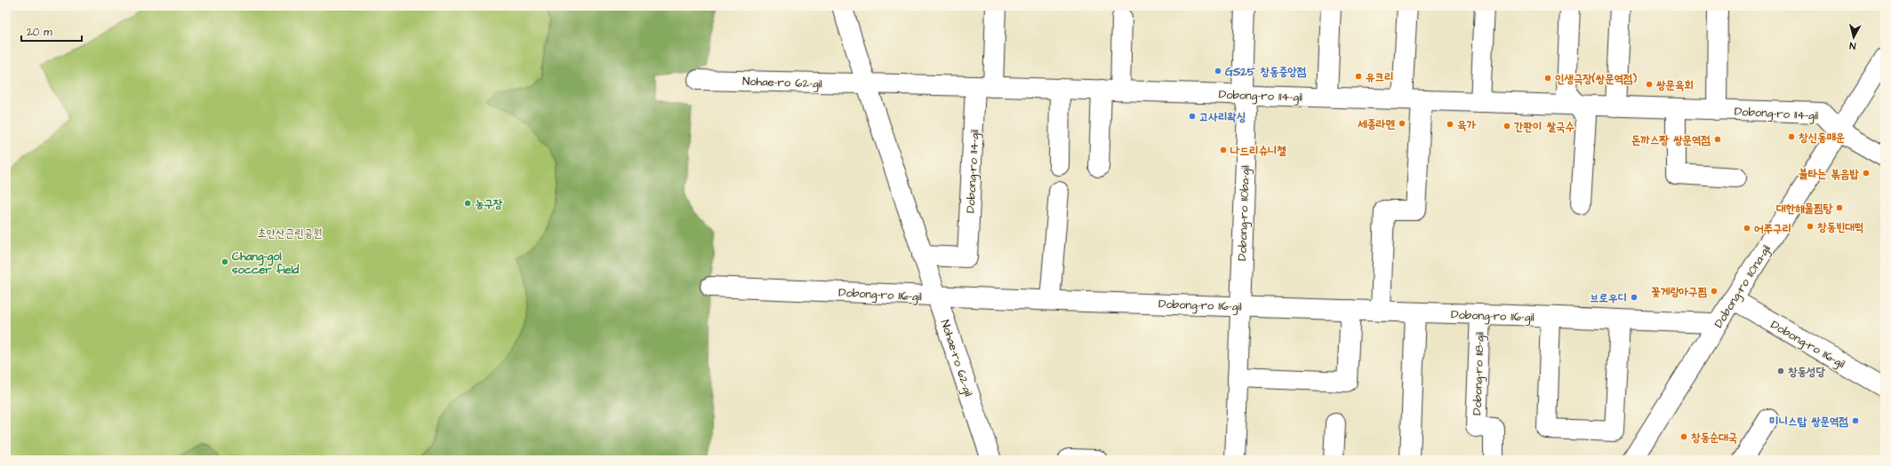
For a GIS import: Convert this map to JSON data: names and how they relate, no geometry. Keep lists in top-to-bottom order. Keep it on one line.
{"streets":{"street":["Nohae-ro 62-gil","Dobong-ro 114-gil","Dobong-ro 110ba-gil","Dobong-ro 110na-gil","Dobong-ro 116-gil","Dobong-ro 118-gil"]},"crossings":[["Nohae-ro 62-gil","Dobong-ro 114-gil"],["Nohae-ro 62-gil","Dobong-ro 116-gil"],["Dobong-ro 114-gil","Dobong-ro 110ba-gil"],["Dobong-ro 114-gil","Dobong-ro 110na-gil"],["Dobong-ro 110ba-gil","Dobong-ro 116-gil"],["Dobong-ro 110na-gil","Dobong-ro 116-gil"],["Dobong-ro 116-gil","Dobong-ro 118-gil"]],"parks":["초안산근린공원"],"places":["GS25 창동중앙점","유크리","인생극장(쌍문역점)","쌍문육회","고사리왁싱","세종라멘","육가","간판이 쌀국수","창신동매운","돈까스짱 쌍문역점","나드리슈니첼","불타는 볶음밥","농구장","대한해물찜탕","창동빈대떡","어쭈구리","Chang-gol soccer field","꽃게랑아구찜","브로우디","창동성당","미니스탑 쌍문역점","창동순대국"],"scale_bar":"20 m","north":"bottom"}
